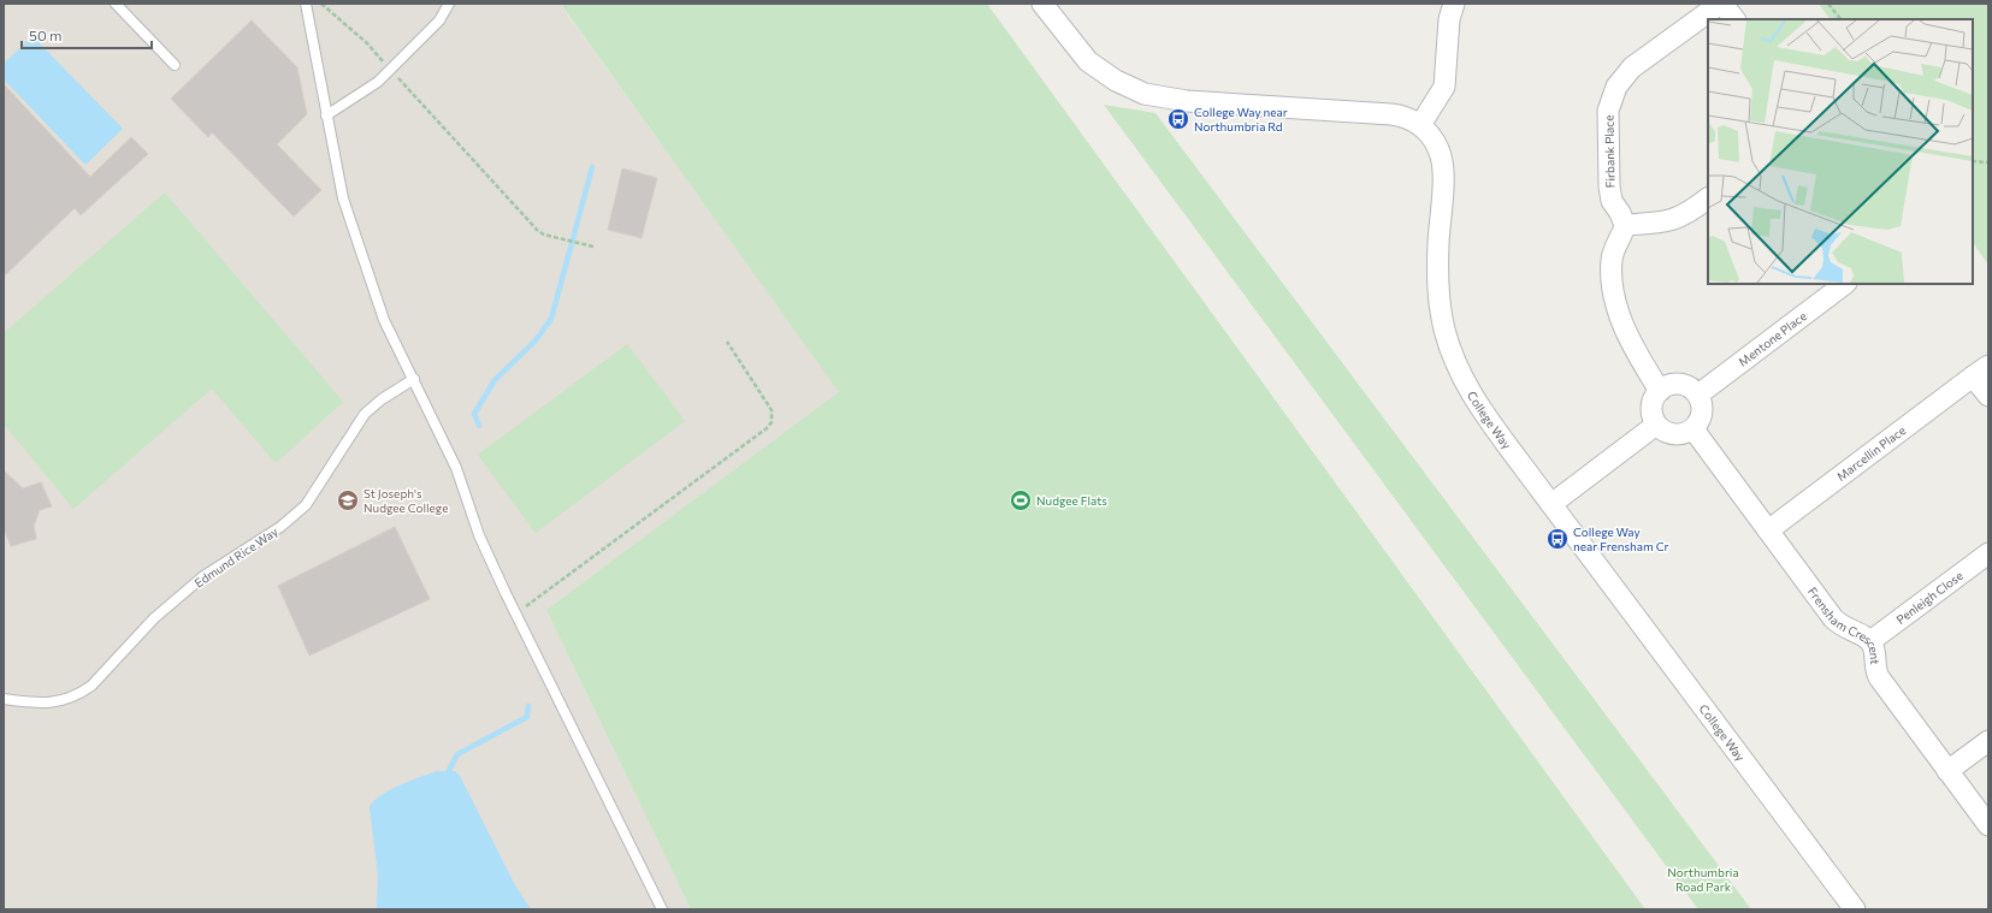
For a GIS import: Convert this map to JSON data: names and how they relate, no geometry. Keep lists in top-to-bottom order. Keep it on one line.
{"streets":{"street":["Firbank Place","Mentone Place","College Way","Marcellin Place","Penleigh Close","Frensham Crescent"],"lane":["Edmund Rice Way"]},"crossings":[["Mentone Place","Frensham Crescent"],["Marcellin Place","Frensham Crescent"],["Penleigh Close","Frensham Crescent"]],"parks":["Northumbria Road Park"],"places":{"bus stop":["College Way near Northumbria Rd","College Way near Frensham Cr"],"school or university":["St Joseph's Nudgee College"],"sports":["Nudgee Flats"]},"scale_bar":"50 m"}
